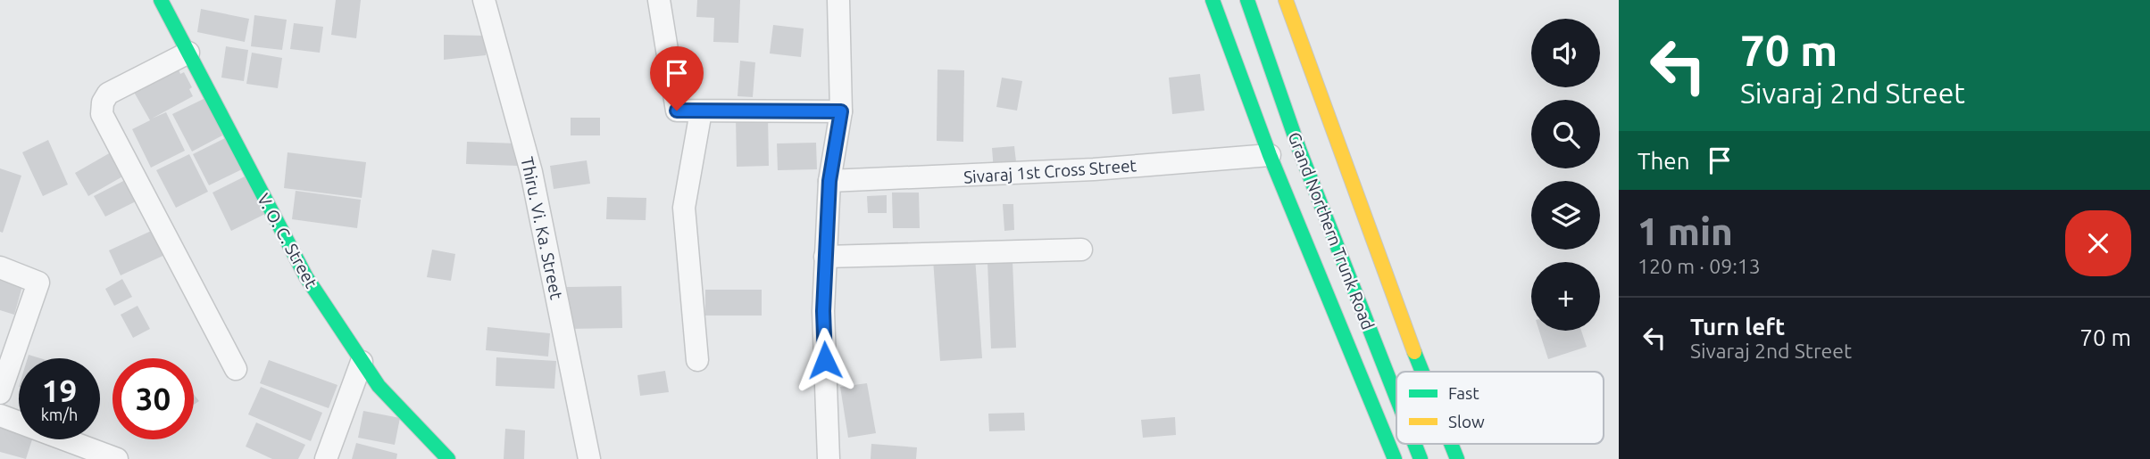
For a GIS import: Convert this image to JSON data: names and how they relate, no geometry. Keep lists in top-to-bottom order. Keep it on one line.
{"streets":{"main road":["Grand Northern Trunk Road","V. O. C. Street"],"street":["Sivaraj 1st Cross Street","Thiru. Vi. Ka. Street"]},"legend":["Fast","Slow"],"page":{"turn":["70 m","Sivaraj 2nd Street"],"map_buttons":"+","then":"Then","heading":["1 min","120 m · 09:13"],"list":[{"name":"Turn left","note":"Sivaraj 2nd Street","value":"70 m"}],"speed":"19 km/h","limit":"30"}}
